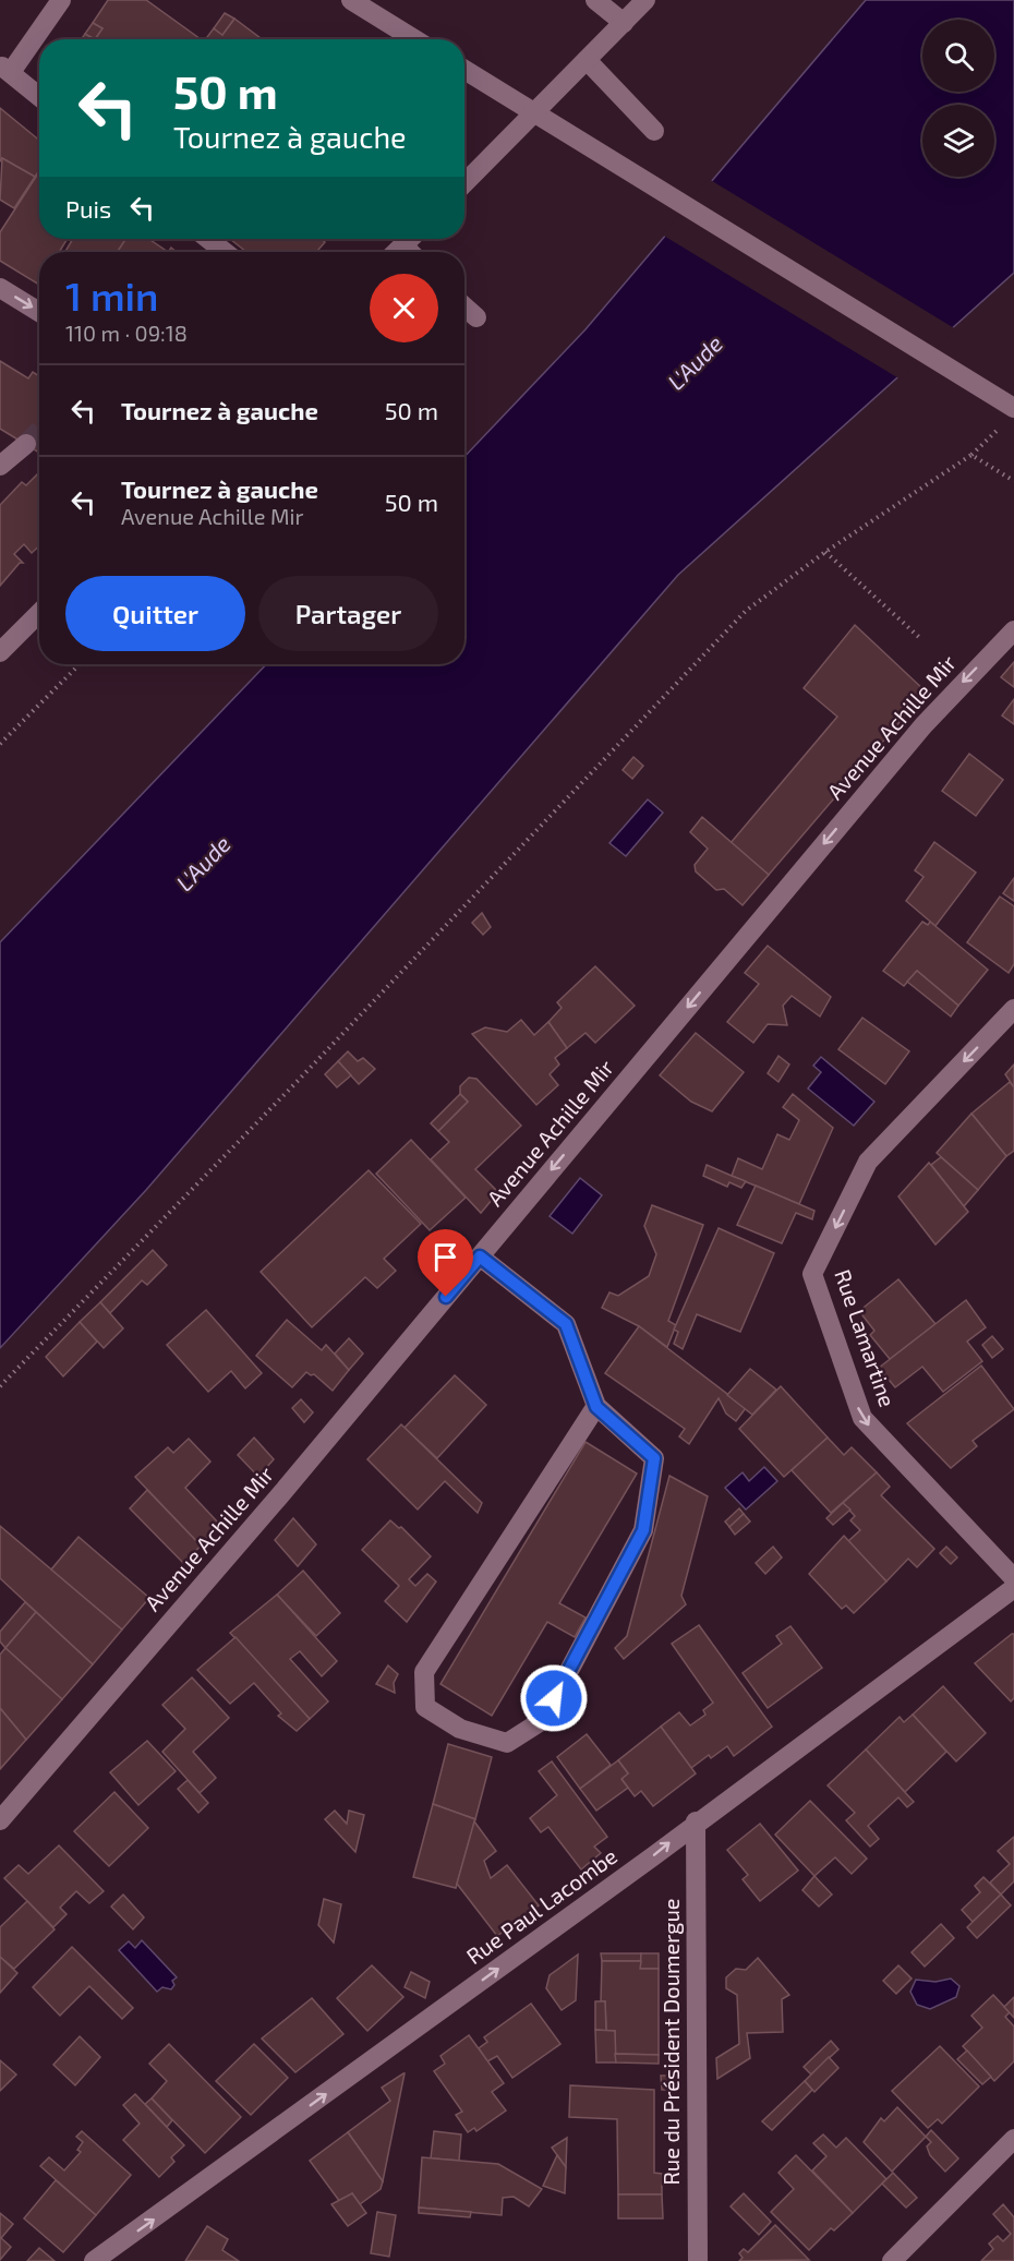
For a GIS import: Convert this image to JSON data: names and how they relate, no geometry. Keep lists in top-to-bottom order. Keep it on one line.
{"streets":{"street":["Avenue Achille Mir","Rue Lamartine","Rue Paul Lacombe","Rue du Président Doumergue"]},"crossings":[["Rue Paul Lacombe","Rue du Président Doumergue"]],"one_way":["Avenue Achille Mir","Rue Lamartine","Rue Paul Lacombe"],"water":["L'Aude"],"page":{"turn":["50 m","Tournez à gauche"],"then":"Puis","heading":["1 min","110 m · 09:18"],"list":[{"name":"Tournez à gauche","value":"50 m"},{"name":"Tournez à gauche","note":"Avenue Achille Mir","value":"50 m"}],"buttons":["Quitter","Partager"]}}
